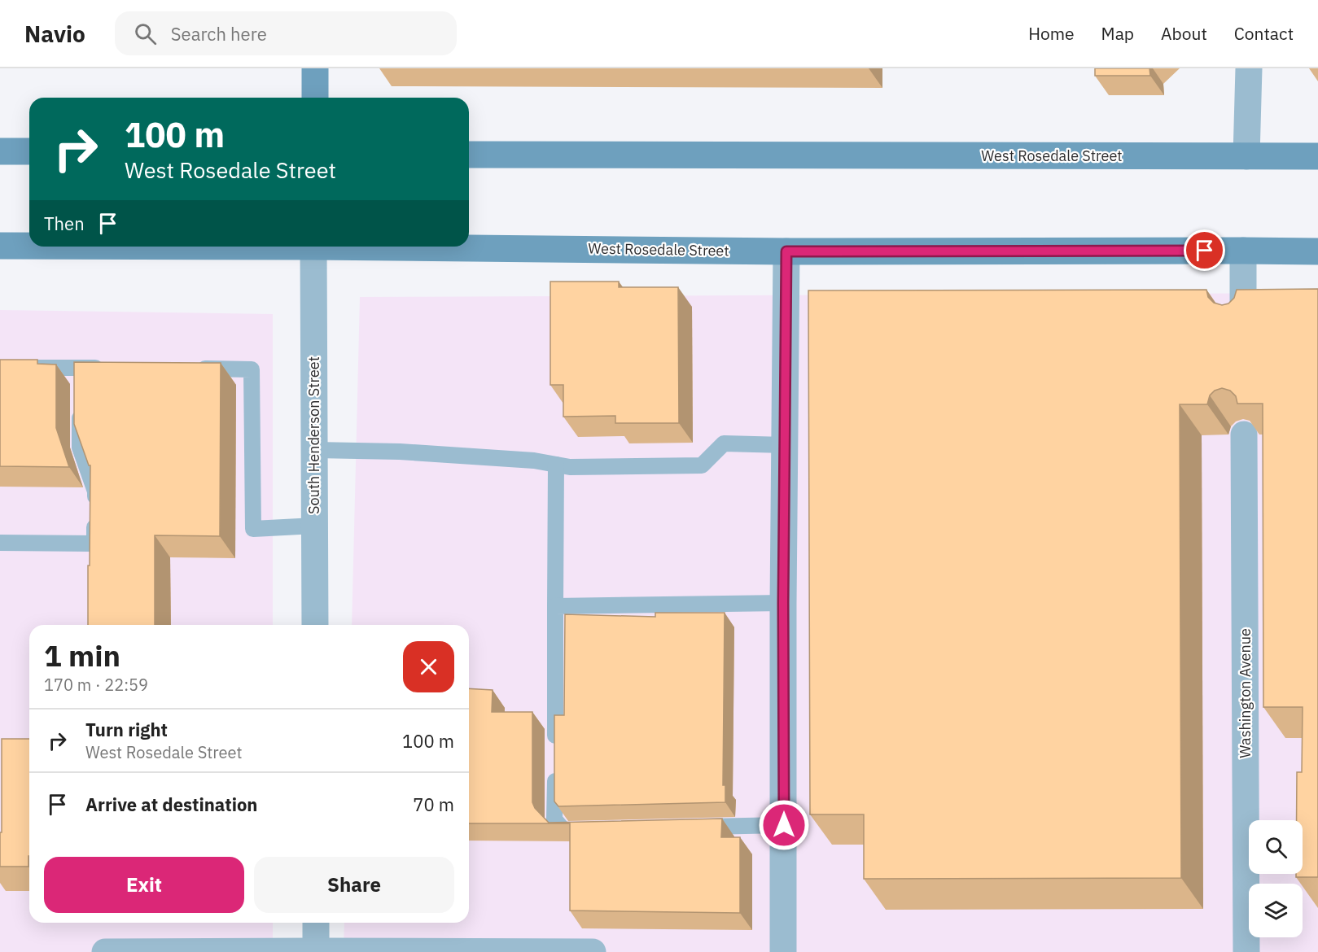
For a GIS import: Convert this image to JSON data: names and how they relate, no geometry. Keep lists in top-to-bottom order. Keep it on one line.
{"streets":{"main road":["West Rosedale Street"],"street":["South Henderson Street","Washington Avenue"]},"page":{"header":"Navio","search":"Search here","nav":["Home","Map","About","Contact"],"turn":["100 m","West Rosedale Street"],"then":"Then","heading":["1 min","170 m · 22:59"],"list":[{"name":"Turn right","note":"West Rosedale Street","value":"100 m"},{"name":"Arrive at destination","value":"70 m"}],"buttons":["Exit","Share"]}}
